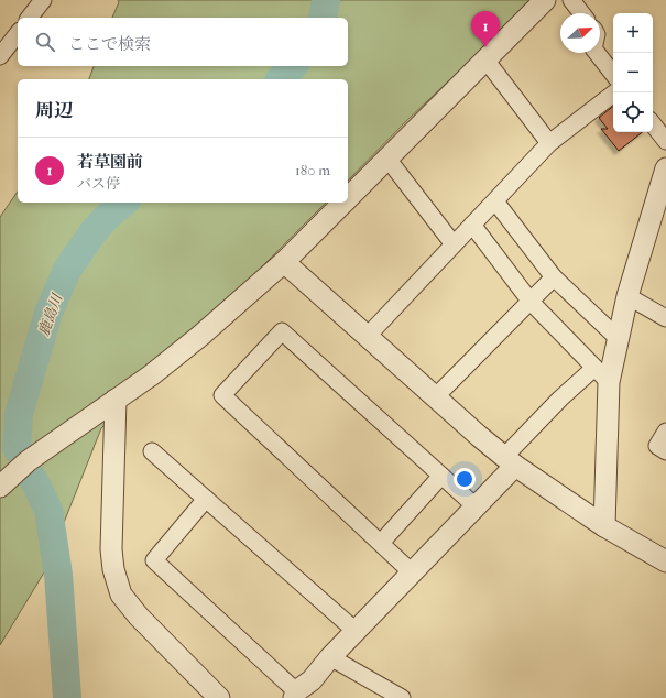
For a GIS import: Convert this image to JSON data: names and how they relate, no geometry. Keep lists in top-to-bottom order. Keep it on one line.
{"water":["鹿島川"],"north":"top right","page":{"pins":"1","map_buttons":["+","−"],"search":"ここで検索","heading":"周辺","list":[{"mark":"1","name":"若草園前","note":"バス停","value":"180 m"}]}}
